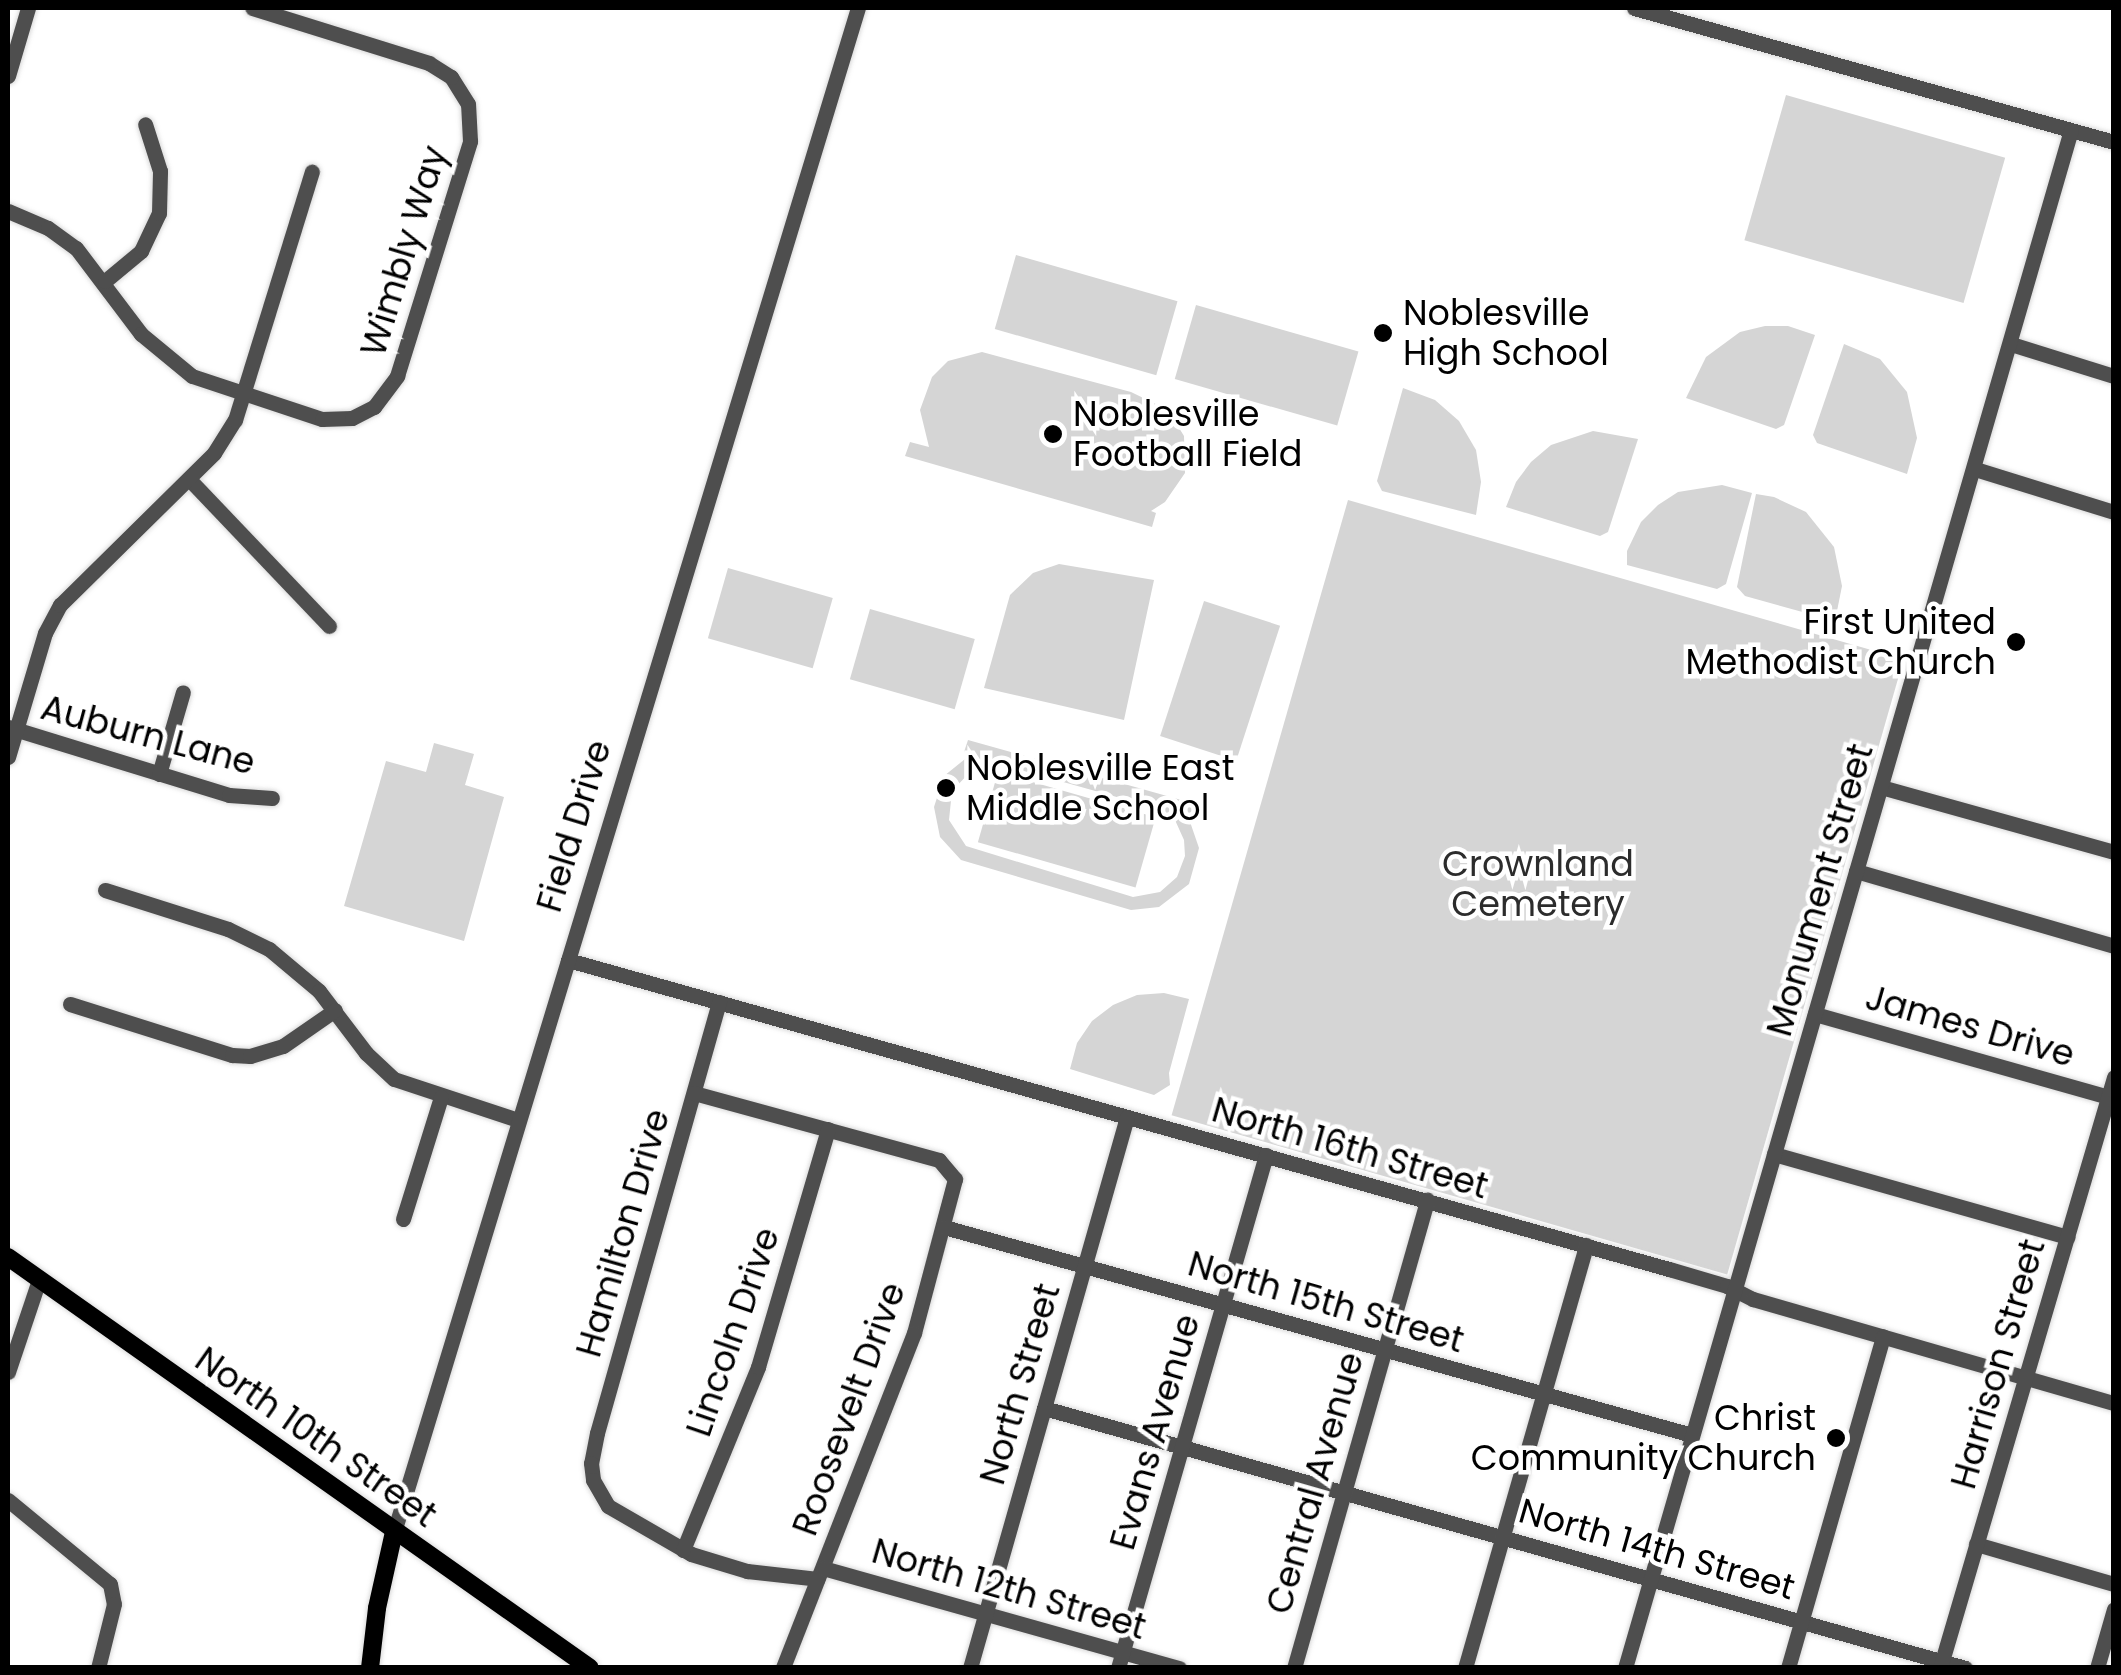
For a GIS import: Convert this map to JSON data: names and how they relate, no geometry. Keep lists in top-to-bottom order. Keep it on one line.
{"streets":{"main road":["Field Drive","North 10th Street"],"street":["Wimbly Way","Auburn Lane","Monument Street","James Drive","North 16th Street","Hamilton Drive","North 15th Street","Lincoln Drive","Harrison Street","North Street","Roosevelt Drive","Evans Avenue","Central Avenue","North 14th Street","North 12th Street"]},"crossings":[["Field Drive","North 16th Street"],["Field Drive","North 10th Street"],["Monument Street","James Drive"],["Monument Street","North 16th Street"],["Monument Street","North 15th Street"],["Monument Street","North 14th Street"],["James Drive","Harrison Street"],["North 16th Street","Hamilton Drive"],["North 16th Street","Harrison Street"],["North 16th Street","North Street"],["North 16th Street","Evans Avenue"],["North 16th Street","Central Avenue"],["Hamilton Drive","North 12th Street"],["North 15th Street","North Street"],["North 15th Street","Roosevelt Drive"],["North 15th Street","Evans Avenue"],["North 15th Street","Central Avenue"],["Lincoln Drive","Roosevelt Drive"],["Lincoln Drive","North 12th Street"],["Harrison Street","North 14th Street"],["North Street","North 14th Street"],["North Street","North 12th Street"],["Roosevelt Drive","North 12th Street"],["Evans Avenue","North 14th Street"],["Evans Avenue","North 12th Street"],["Central Avenue","North 14th Street"]],"parks":["Crownland Cemetery"],"places":["Noblesville High School","Noblesville Football Field","First United Methodist Church","Noblesville East Middle School","Christ Community Church"]}
